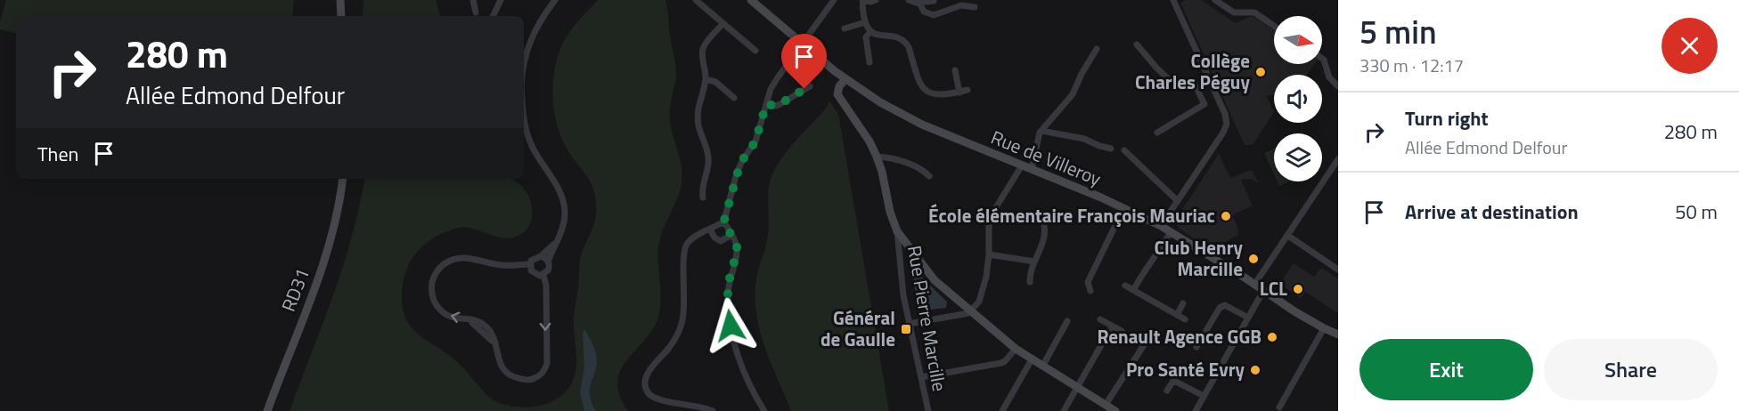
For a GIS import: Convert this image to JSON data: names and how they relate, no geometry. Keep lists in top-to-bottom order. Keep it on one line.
{"streets":{"street":["Rue de Villeroy","RD31","Rue Pierre Marcille"]},"places":{"other":["Collège Charles Péguy","École élémentaire François Mauriac","Club Henry Marcille","LCL","Renault Agence GGB","Pro Santé Evry"],"transit":["Général de Gaulle"]},"north":"right","page":{"heading":["5 min","330 m · 12:17"],"turn":["280 m","Allée Edmond Delfour"],"list":[{"name":"Turn right","note":"Allée Edmond Delfour","value":"280 m"},{"name":"Arrive at destination","value":"50 m"}],"then":"Then","buttons":["Exit","Share"]}}
